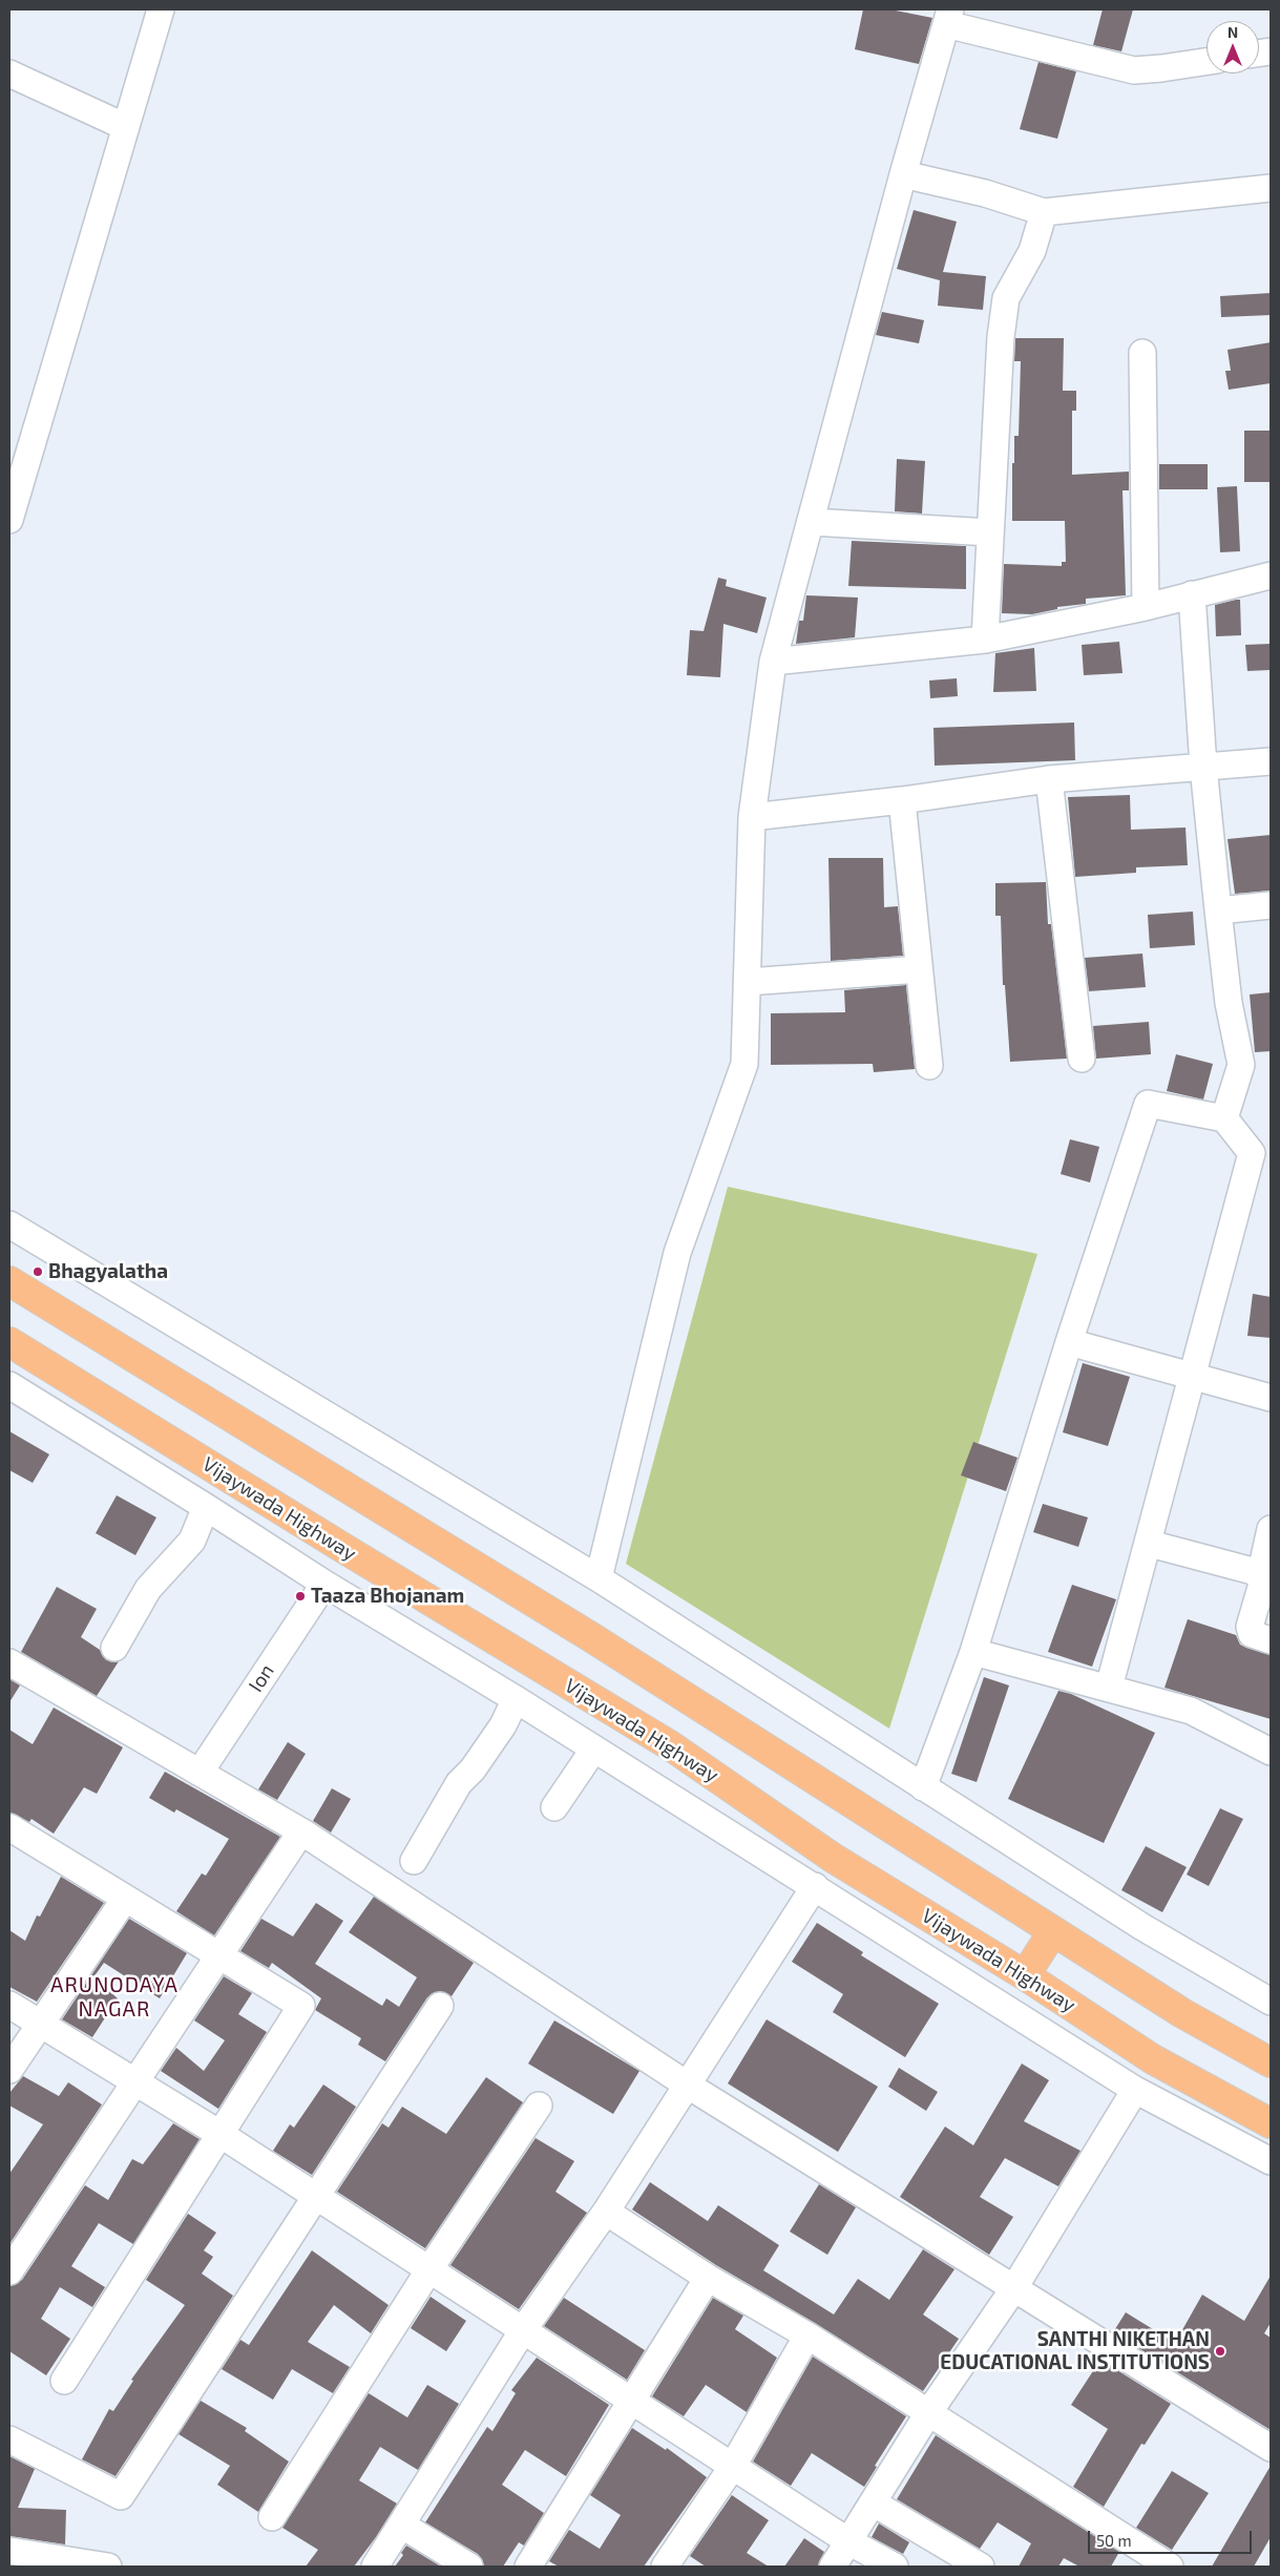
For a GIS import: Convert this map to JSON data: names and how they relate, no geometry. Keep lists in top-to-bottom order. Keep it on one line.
{"streets":{"highway":["Vijaywada Highway"],"street":["Ion"]},"districts":["ARUNODAYA NAGAR"],"places":["Bhagyalatha","Taaza Bhojanam","SANTHI NIKETHAN EDUCATIONAL INSTITUTIONS"],"scale_bar":"50 m","north":"top"}
